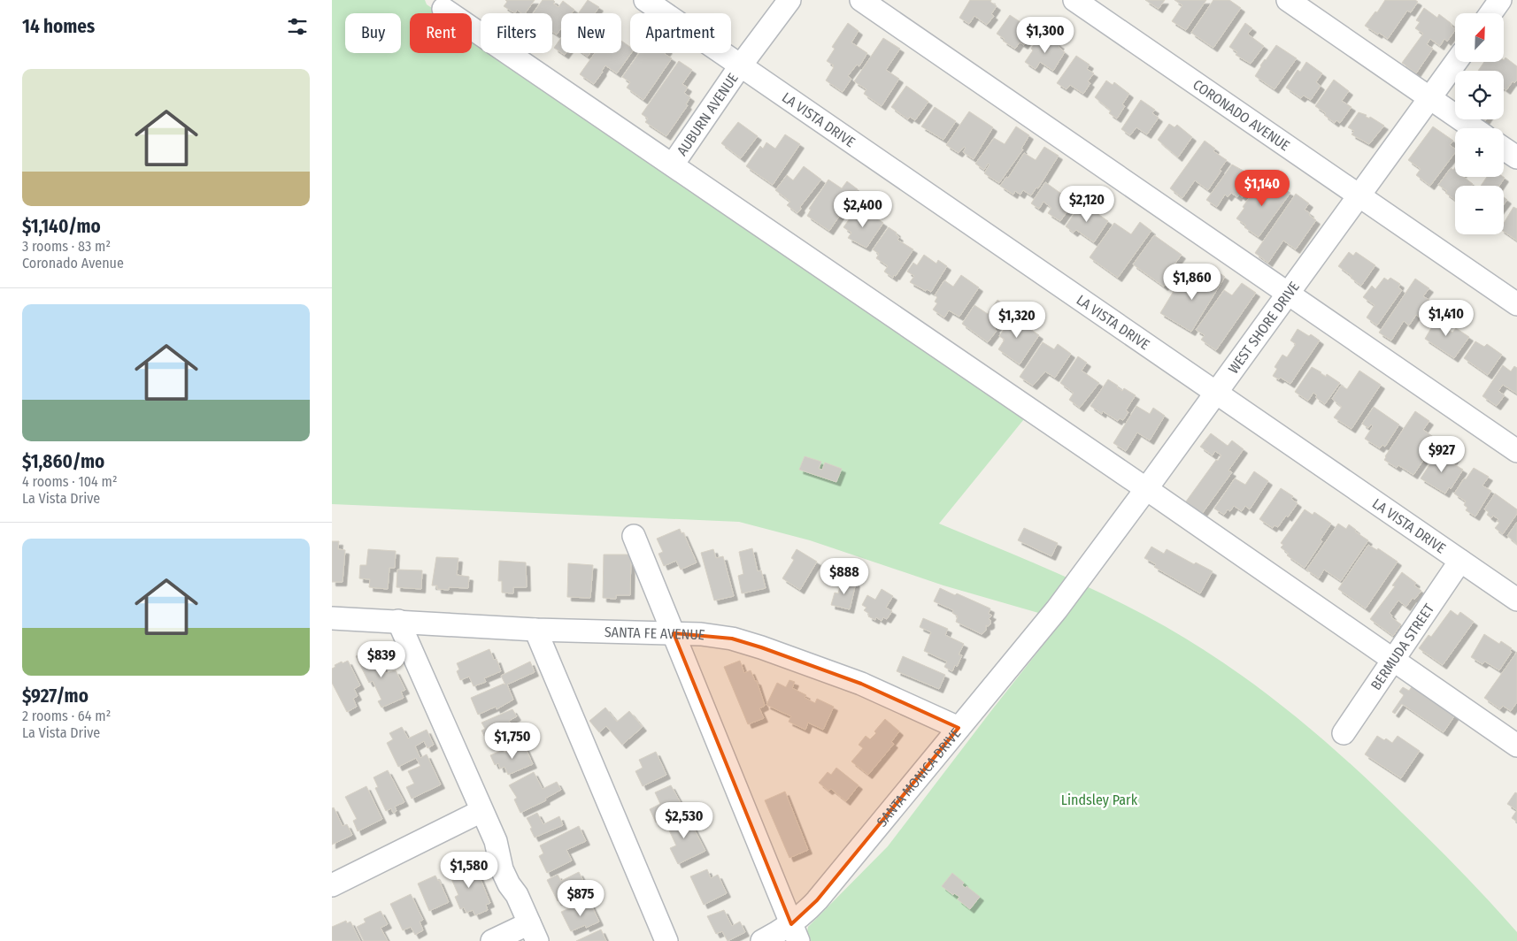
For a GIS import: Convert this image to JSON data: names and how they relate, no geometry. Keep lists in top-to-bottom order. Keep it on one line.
{"streets":{"street":["AUBURN AVENUE","CORONADO AVENUE","LA VISTA DRIVE","WEST SHORE DRIVE","SANTA FE AVENUE","BERMUDA STREET","SANTA MONICA DRIVE"]},"crossings":[["AUBURN AVENUE","LA VISTA DRIVE"],["CORONADO AVENUE","WEST SHORE DRIVE"],["LA VISTA DRIVE","WEST SHORE DRIVE"],["LA VISTA DRIVE","BERMUDA STREET"],["WEST SHORE DRIVE","SANTA MONICA DRIVE"],["SANTA FE AVENUE","SANTA MONICA DRIVE"]],"parks":["Lindsley Park"],"north":"top right","page":{"heading":"14 homes","map_buttons":["+","−"],"chip":["Buy","Rent","Filters","New","Apartment"],"price":["$1,300","$1,140","$2,120","$2,400","$1,860","$1,410","$1,320","$927","$888","$839","$1,750","$2,530","$1,580","$875"],"list":[{"name":"$1,140/mo","note":"3 rooms · 83 m² · Coronado Avenue"},{"name":"$1,860/mo","note":"4 rooms · 104 m² · La Vista Drive"},{"name":"$927/mo","note":"2 rooms · 64 m² · La Vista Drive"}]}}
